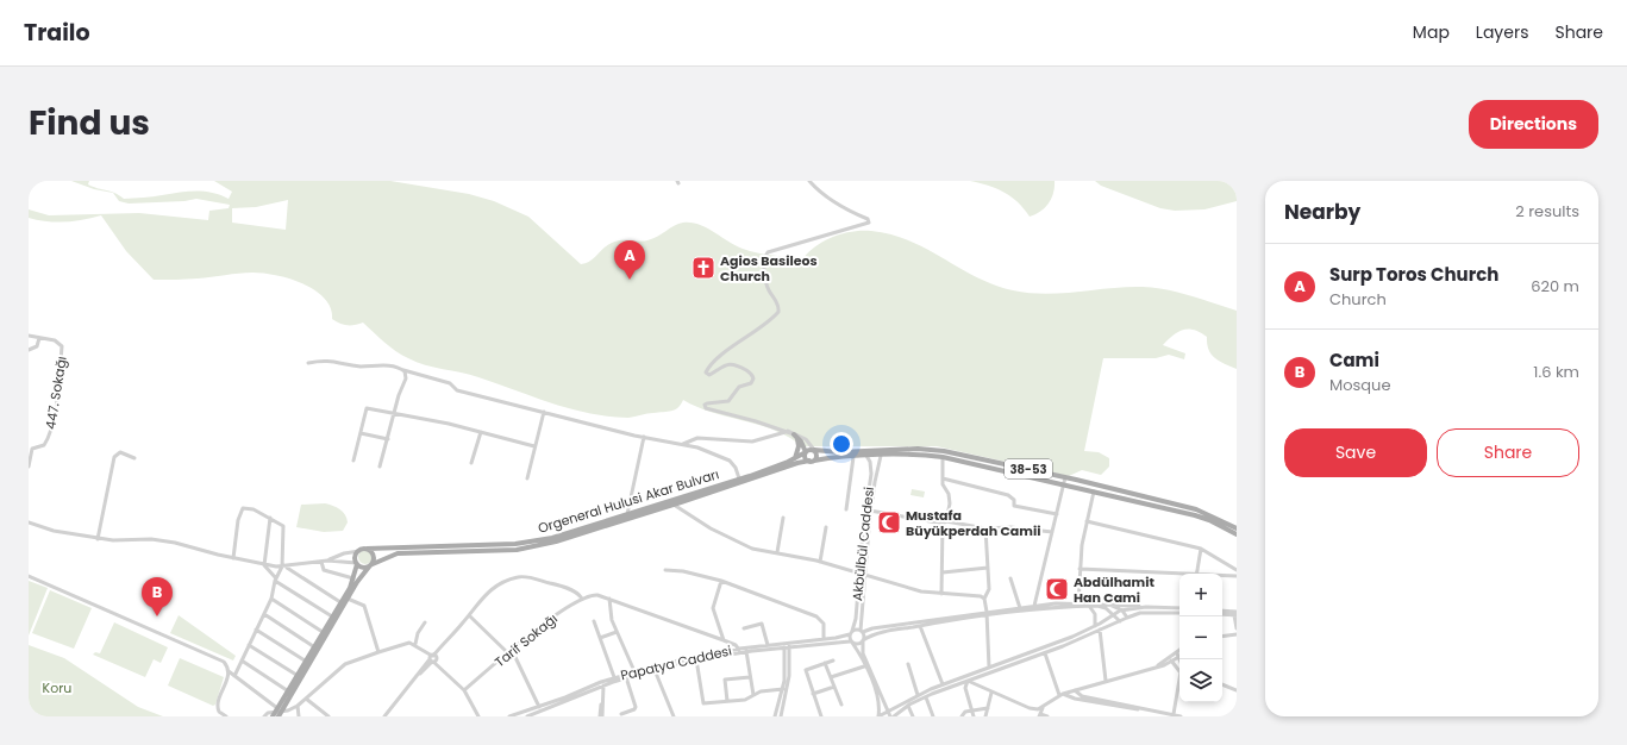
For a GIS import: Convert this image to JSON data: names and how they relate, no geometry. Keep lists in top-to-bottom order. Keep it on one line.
{"streets":{"main road":["38-53","Orgeneral Hulusi Akar Bulvarı"],"street":["447. Sokağı","Akbülbül Caddesi","Tarif Sokağı","Papatya Caddesi"]},"crossings":[["38-53","Orgeneral Hulusi Akar Bulvarı"],["Orgeneral Hulusi Akar Bulvarı","Akbülbül Caddesi"],["Akbülbül Caddesi","Papatya Caddesi"]],"parks":["Koru"],"places":{"church":["Agios Basileos Church"],"mosque":["Mustafa Büyükperdah Camii","Abdülhamit Han Cami"]},"page":{"header":"Trailo","nav":["Map","Layers","Share"],"title":"Find us","buttons":["Directions",["Save","Share"]],"heading":["Nearby","2 results"],"pins":["A","B"],"list":[{"mark":"A","name":"Surp Toros Church","note":"Church","value":"620 m"},{"mark":"B","name":"Cami","note":"Mosque","value":"1.6 km"}],"map_buttons":["+","−"]}}
